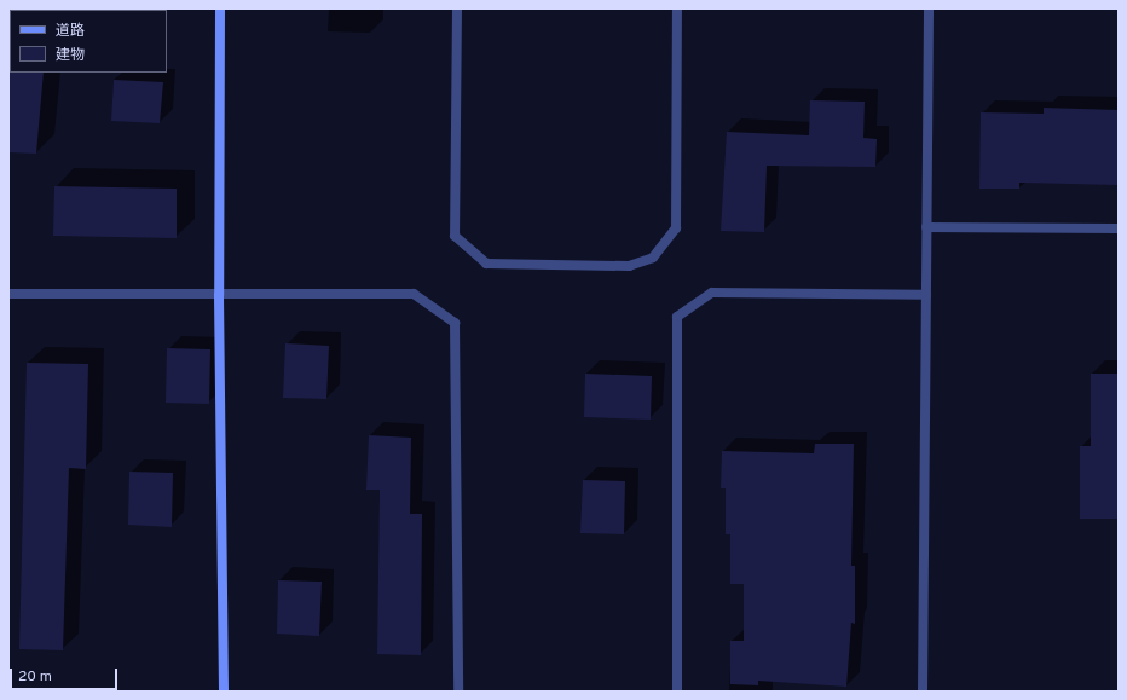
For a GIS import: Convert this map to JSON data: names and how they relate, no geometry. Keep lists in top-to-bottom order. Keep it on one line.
{"legend":["道路","建物"],"scale_bar":"20 m"}
